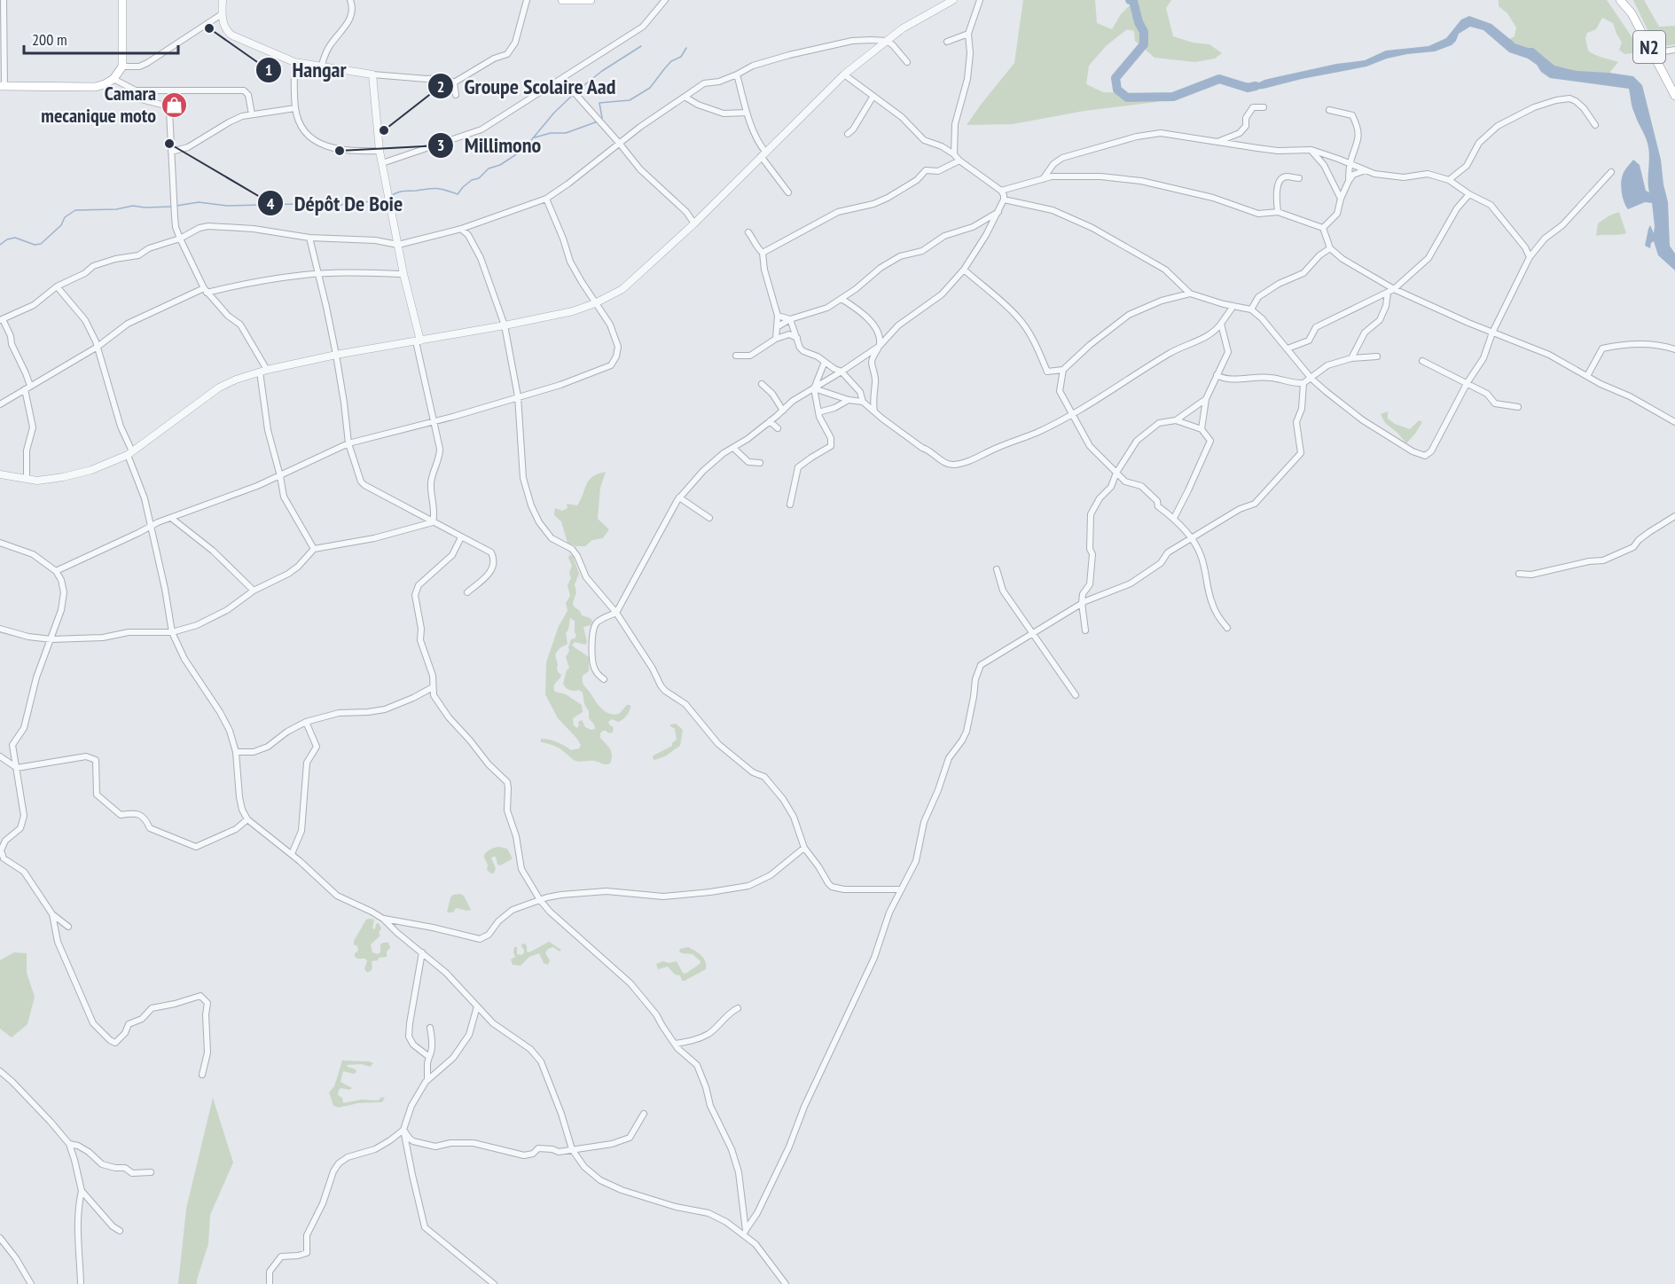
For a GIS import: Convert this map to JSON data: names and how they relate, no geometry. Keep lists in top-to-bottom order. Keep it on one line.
{"streets":{"highway":["N2"]},"places":{"other":["Hangar","Groupe Scolaire Aad","Dépôt De Boie","Millimono"],"shop":["Camara mecanique moto"]},"scale_bar":"200 m"}
